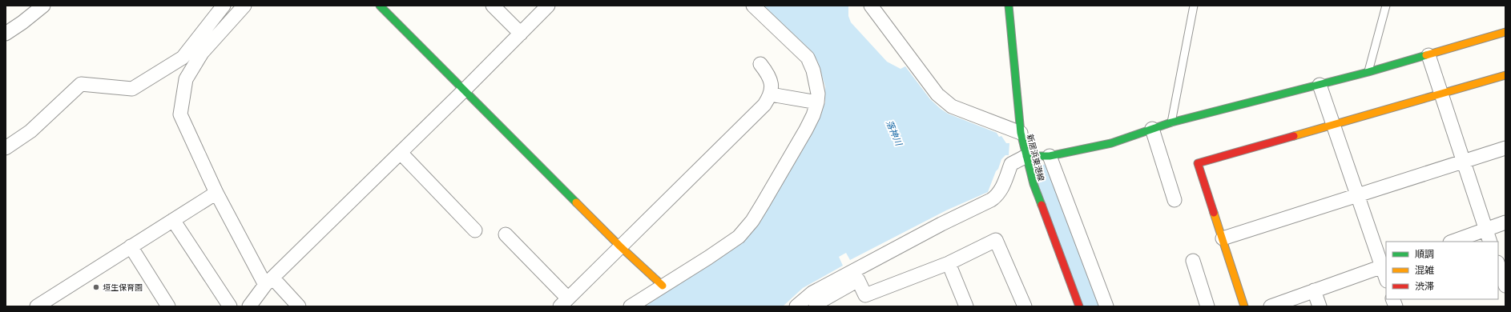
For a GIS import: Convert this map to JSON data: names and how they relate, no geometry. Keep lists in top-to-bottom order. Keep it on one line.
{"streets":{"street":["新居浜東港線"]},"water":["落神川"],"places":["垣生保育園"],"legend":["順調","混雑","渋滞"]}
